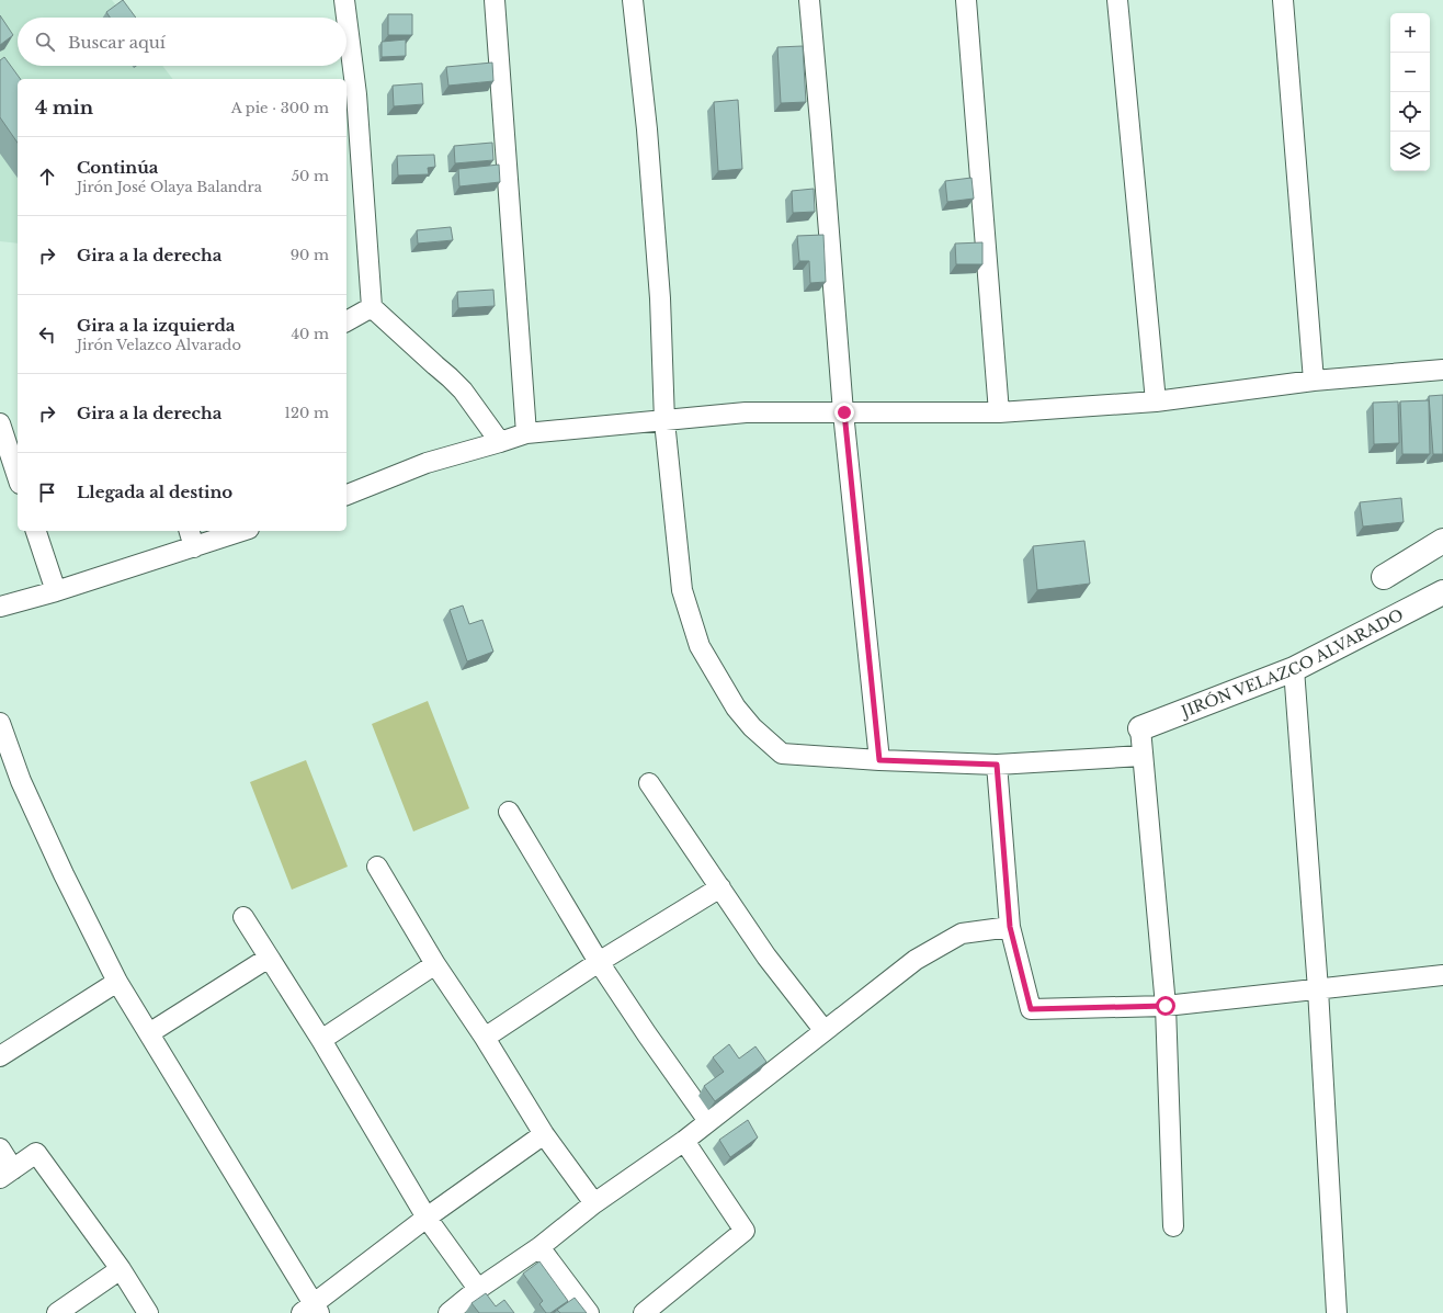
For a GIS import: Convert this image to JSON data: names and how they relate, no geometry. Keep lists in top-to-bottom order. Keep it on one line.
{"streets":{"street":["JIRÓN VELAZCO ALVARADO"]},"page":{"map_buttons":["+","−"],"search":"Buscar aquí","heading":["4 min","A pie · 300 m"],"list":[["Continúa","Jirón José Olaya Balandra","50 m"],["Gira a la derecha","90 m"],["Gira a la izquierda","Jirón Velazco Alvarado","40 m"],["Gira a la derecha","120 m"],"Llegada al destino"]}}
